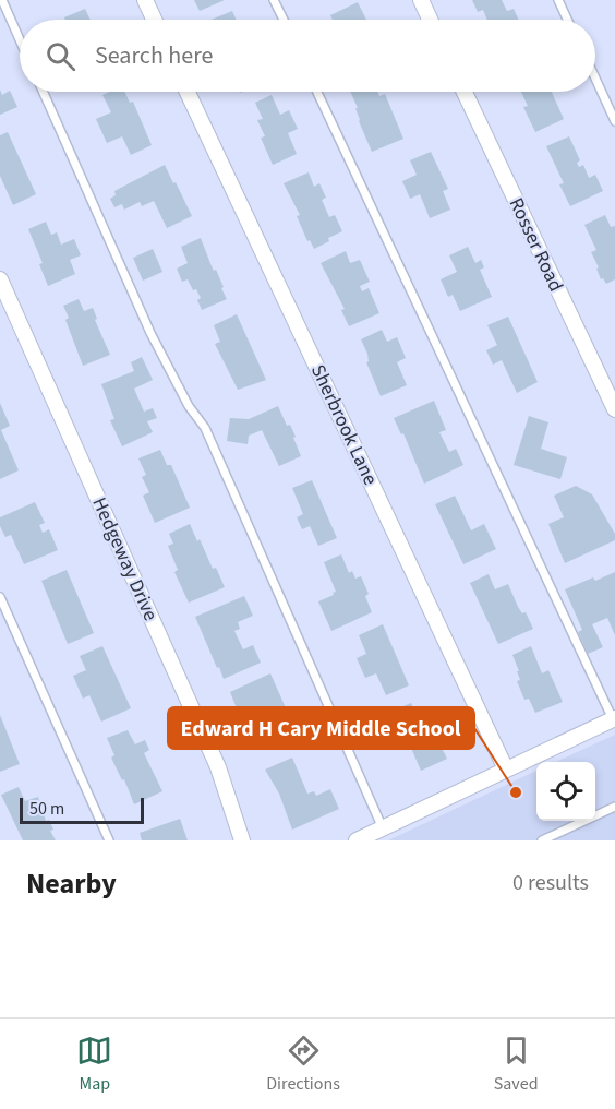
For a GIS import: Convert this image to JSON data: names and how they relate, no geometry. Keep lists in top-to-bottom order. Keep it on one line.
{"streets":{"street":["Rosser Road","Sherbrook Lane","Hedgeway Drive"]},"places":["Edward H Cary Middle School"],"scale_bar":"50 m","page":{"search":"Search here","scale":"50 m","heading":["Nearby","0 results"],"nav":["Map","Directions","Saved"]}}
